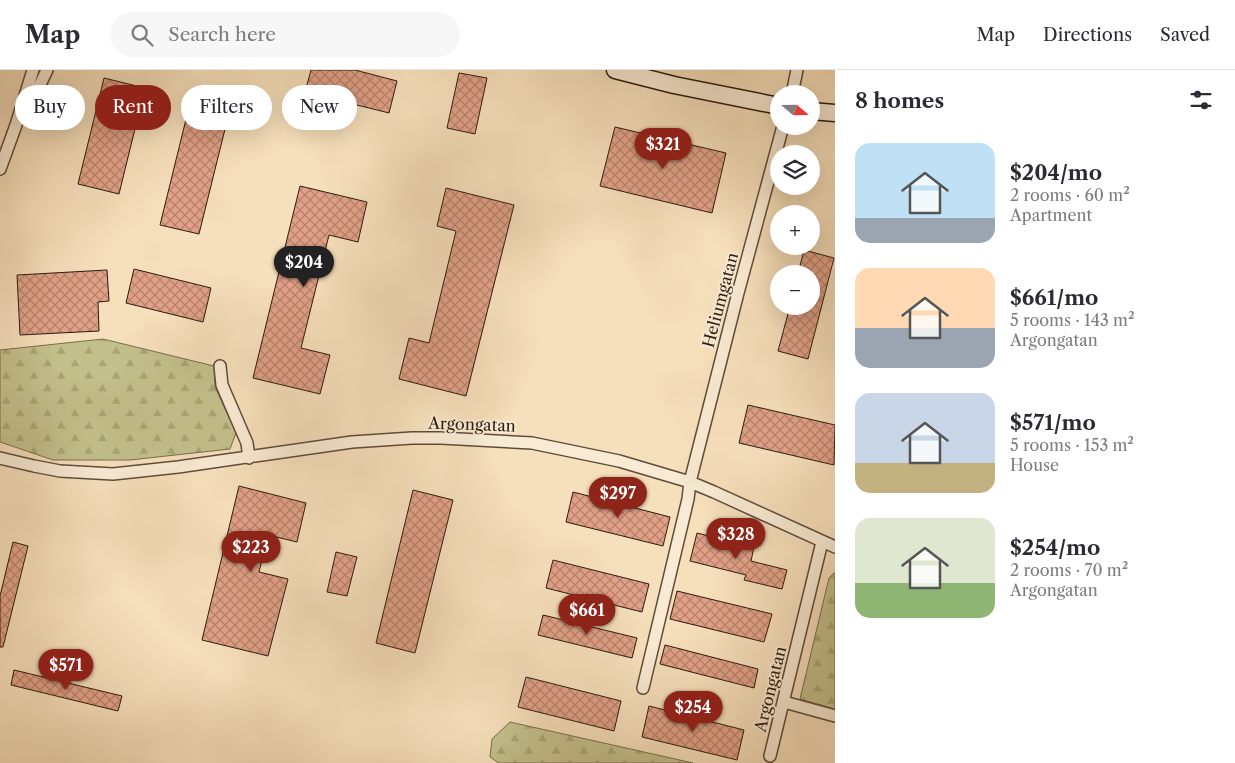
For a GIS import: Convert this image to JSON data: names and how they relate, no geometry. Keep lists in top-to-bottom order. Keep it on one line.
{"streets":{"street":["Heliumgatan","Argongatan"]},"crossings":[["Heliumgatan","Argongatan"]],"north":"right","page":{"header":"Map","search":"Search here","nav":["Map","Directions","Saved"],"heading":"8 homes","map_buttons":["+","−"],"chip":["Buy","Rent","Filters","New"],"price":["$321","$204","$297","$328","$223","$661","$571","$254"],"list":[{"name":"$204/mo","note":"2 rooms · 60 m² · Apartment"},{"name":"$661/mo","note":"5 rooms · 143 m² · Argongatan"},{"name":"$571/mo","note":"5 rooms · 153 m² · House"},{"name":"$254/mo","note":"2 rooms · 70 m² · Argongatan"}]}}
